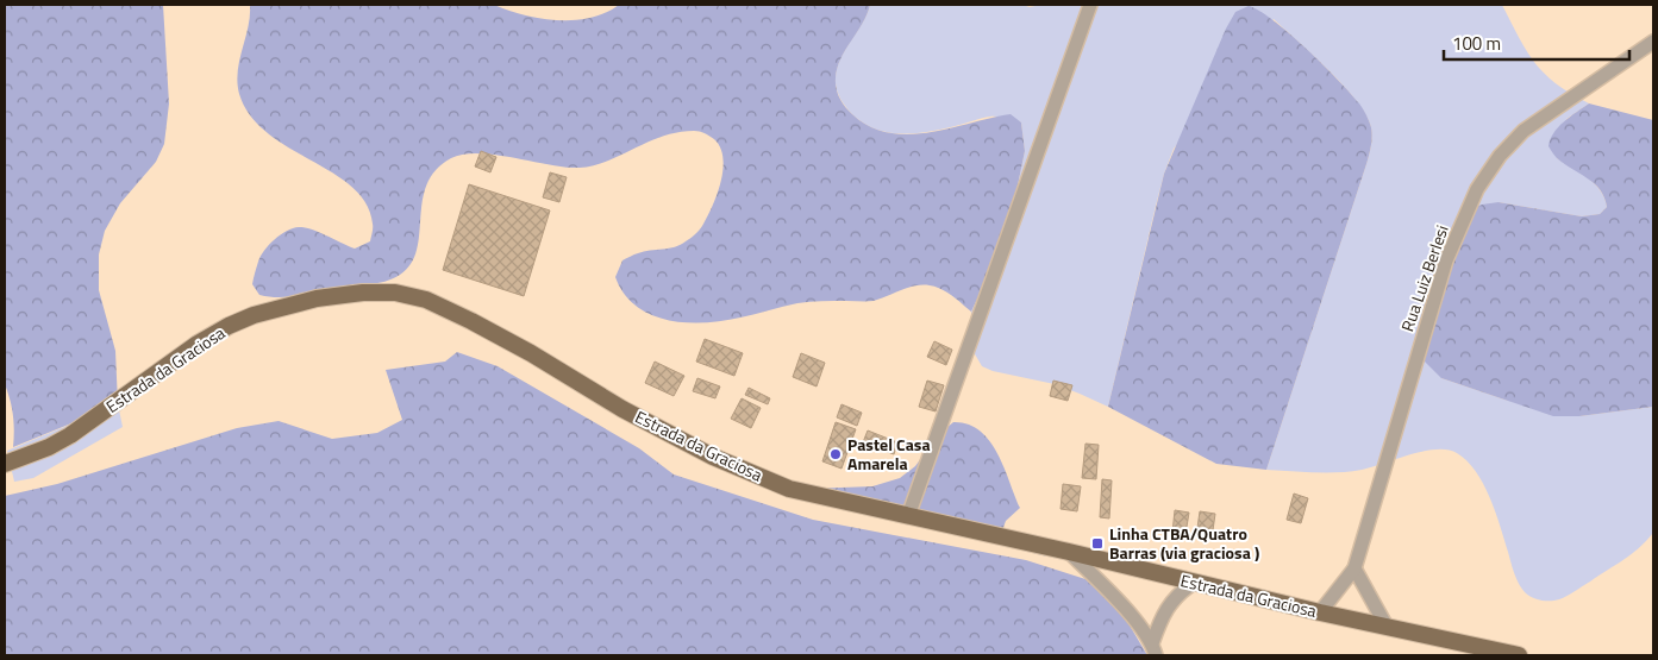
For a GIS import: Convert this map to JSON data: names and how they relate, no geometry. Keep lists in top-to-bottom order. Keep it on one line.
{"streets":{"main road":["Estrada da Graciosa"],"street":["Rua Luiz Berlesi"]},"crossings":[["Rua Luiz Berlesi","Estrada da Graciosa"]],"places":{"other":["Pastel Casa Amarela"],"transit":["Linha CTBA/Quatro Barras (via graciosa )"]},"scale_bar":"100 m"}
